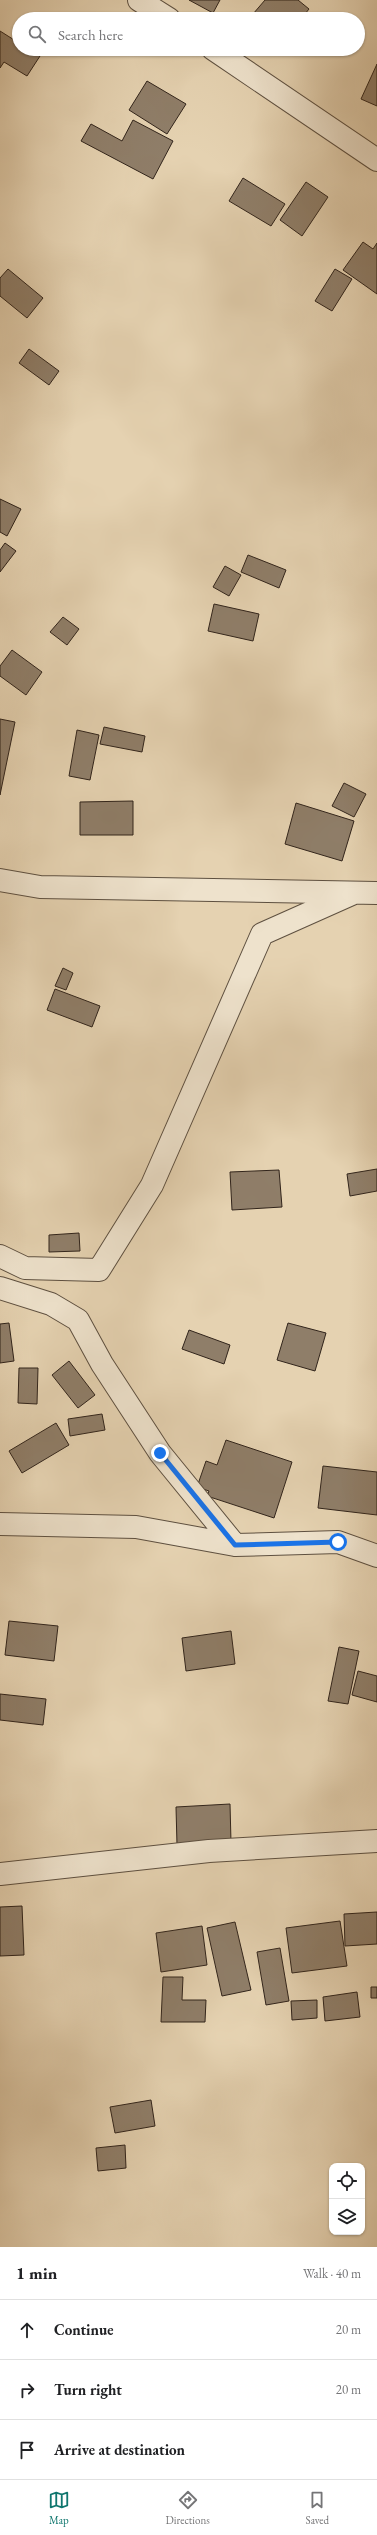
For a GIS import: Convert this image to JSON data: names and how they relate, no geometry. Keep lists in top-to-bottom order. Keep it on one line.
{"page":{"search":"Search here","heading":["1 min","Walk · 40 m"],"list":[["Continue","20 m"],["Turn right","20 m"],"Arrive at destination"],"nav":["Map","Directions","Saved"]}}
